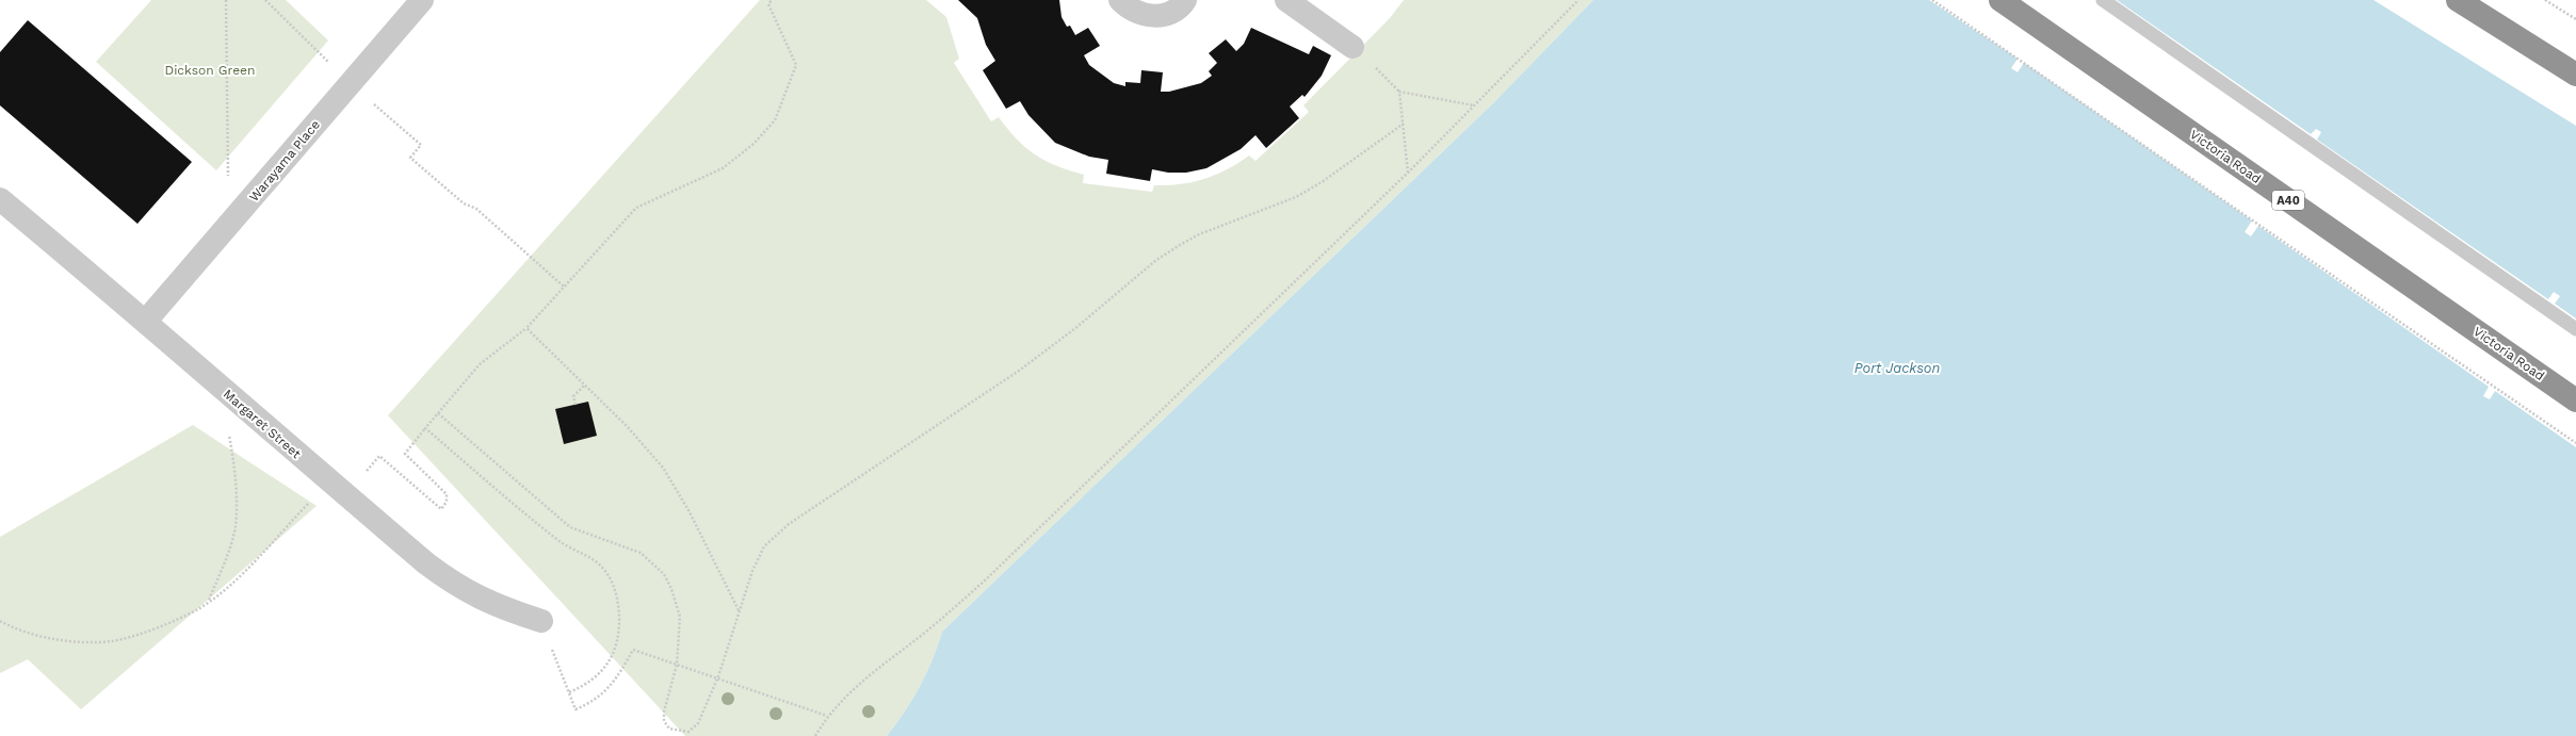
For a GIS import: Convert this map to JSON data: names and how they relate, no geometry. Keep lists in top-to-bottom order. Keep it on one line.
{"streets":{"highway":["Victoria Road","A40"],"street":["Warayama Place","Margaret Street"]},"crossings":[["Warayama Place","Margaret Street"]],"water":["Port Jackson"],"parks":["Dickson Green"]}
